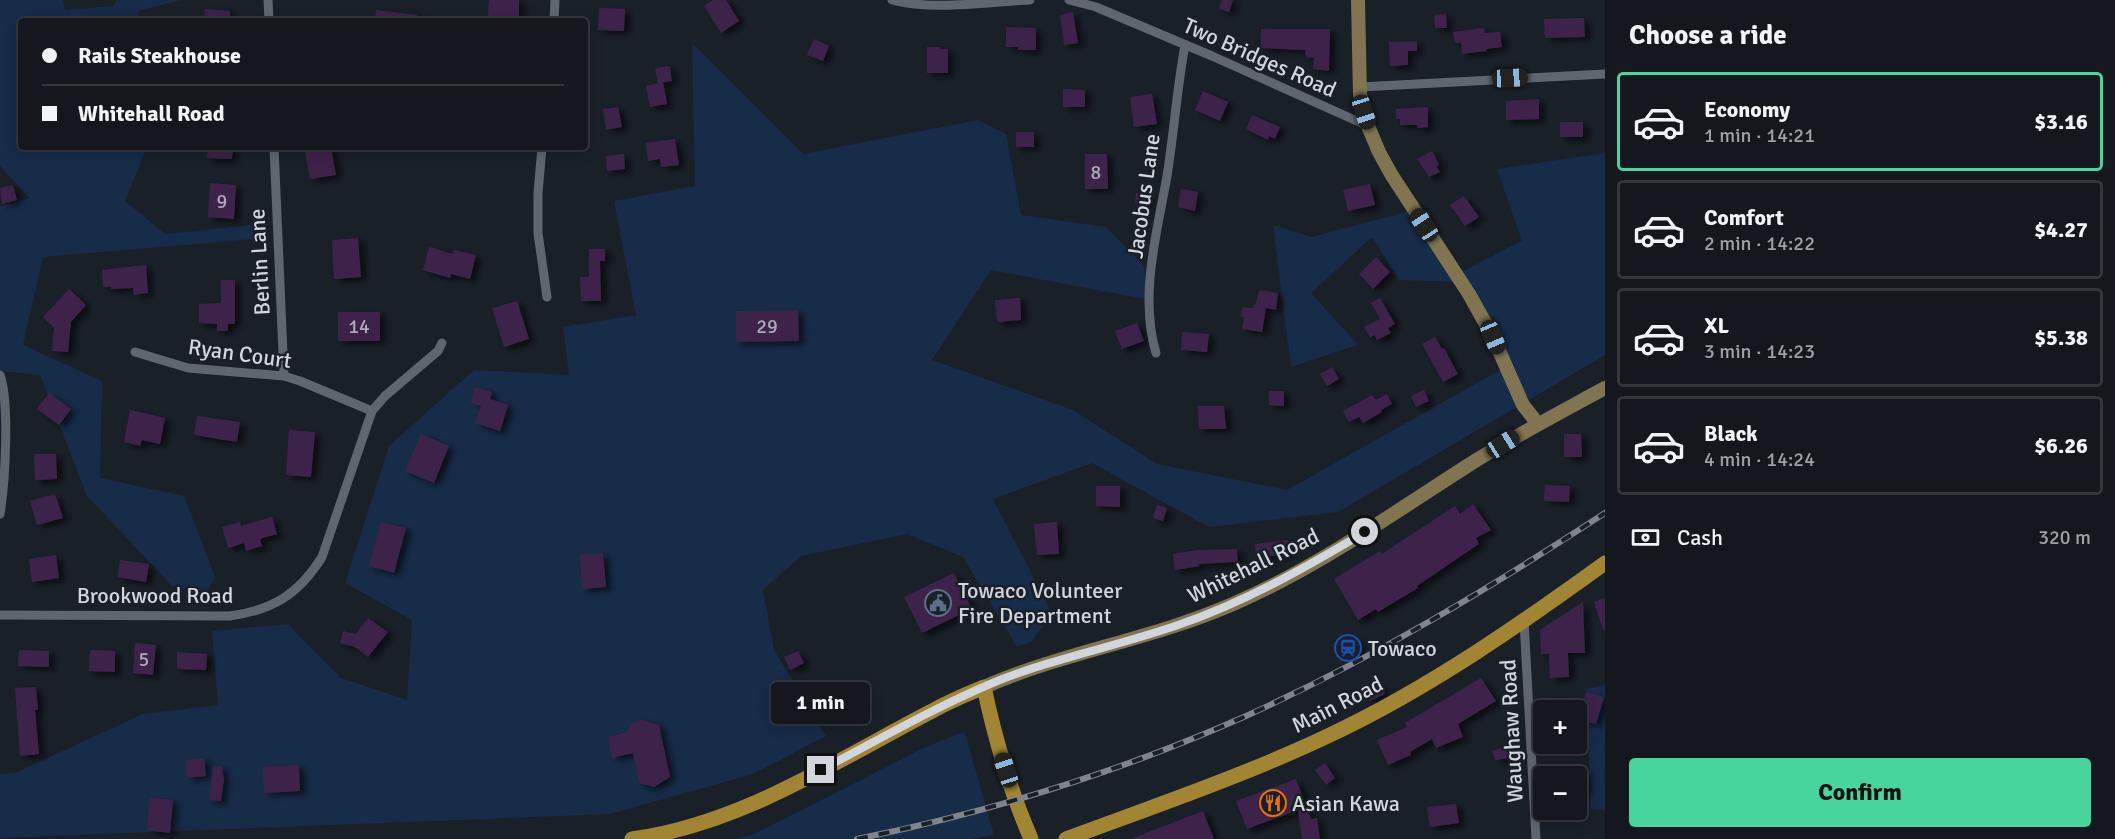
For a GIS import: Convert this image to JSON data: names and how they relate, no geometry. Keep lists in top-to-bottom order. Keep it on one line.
{"streets":{"main road":["Whitehall Road","Main Road"],"street":["Two Bridges Road","Jacobus Lane","Berlin Lane","Ryan Court","Brookwood Road","Waughaw Road"]},"crossings":[["Two Bridges Road","Jacobus Lane"],["Berlin Lane","Ryan Court"],["Ryan Court","Brookwood Road"],["Main Road","Waughaw Road"]],"places":{"public building":["Towaco Volunteer Fire Department"],"station":["Towaco"],"restaurant":["Asian Kawa"]},"house_numbers":["8","9","14","29","5"],"page":{"heading":"Choose a ride","banner":["Rails Steakhouse","Whitehall Road"],"list":[{"name":"Economy","note":"1 min · 14:21","value":"$3.16"},{"name":"Comfort","note":"2 min · 14:22","value":"$4.27"},{"name":"XL","note":"3 min · 14:23","value":"$5.38"},{"name":"Black","note":"4 min · 14:24","value":"$6.26"}],"pay":["Cash","320 m"],"bubble":"1 min","map_buttons":["+","−"],"buttons":"Confirm"}}
